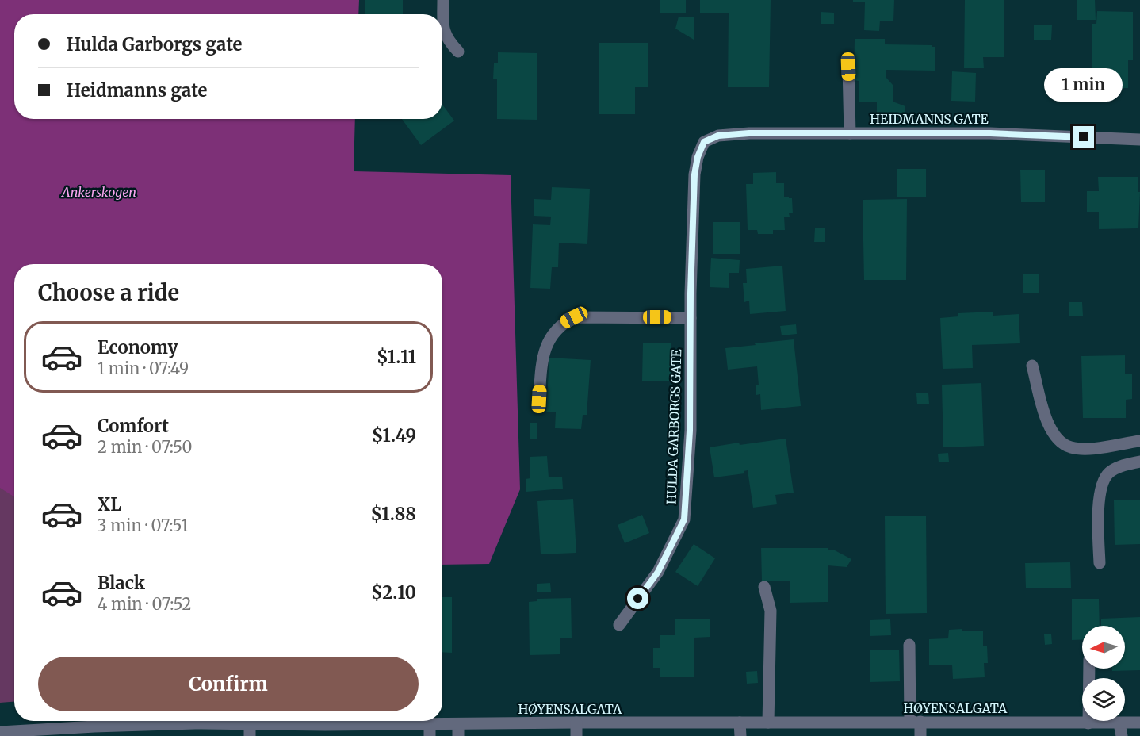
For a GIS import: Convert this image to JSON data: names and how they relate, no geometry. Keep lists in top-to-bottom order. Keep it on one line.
{"streets":{"street":["HEIDMANNS GATE","HULDA GARBORGS GATE","HØYENSALGATA"]},"crossings":[["HEIDMANNS GATE","HULDA GARBORGS GATE"]],"parks":["Ankerskogen"],"north":"left","page":{"banner":["Hulda Garborgs gate","Heidmanns gate"],"bubble":"1 min","heading":"Choose a ride","list":[{"name":"Economy","note":"1 min · 07:49","value":"$1.11"},{"name":"Comfort","note":"2 min · 07:50","value":"$1.49"},{"name":"XL","note":"3 min · 07:51","value":"$1.88"},{"name":"Black","note":"4 min · 07:52","value":"$2.10"}],"buttons":"Confirm"}}
